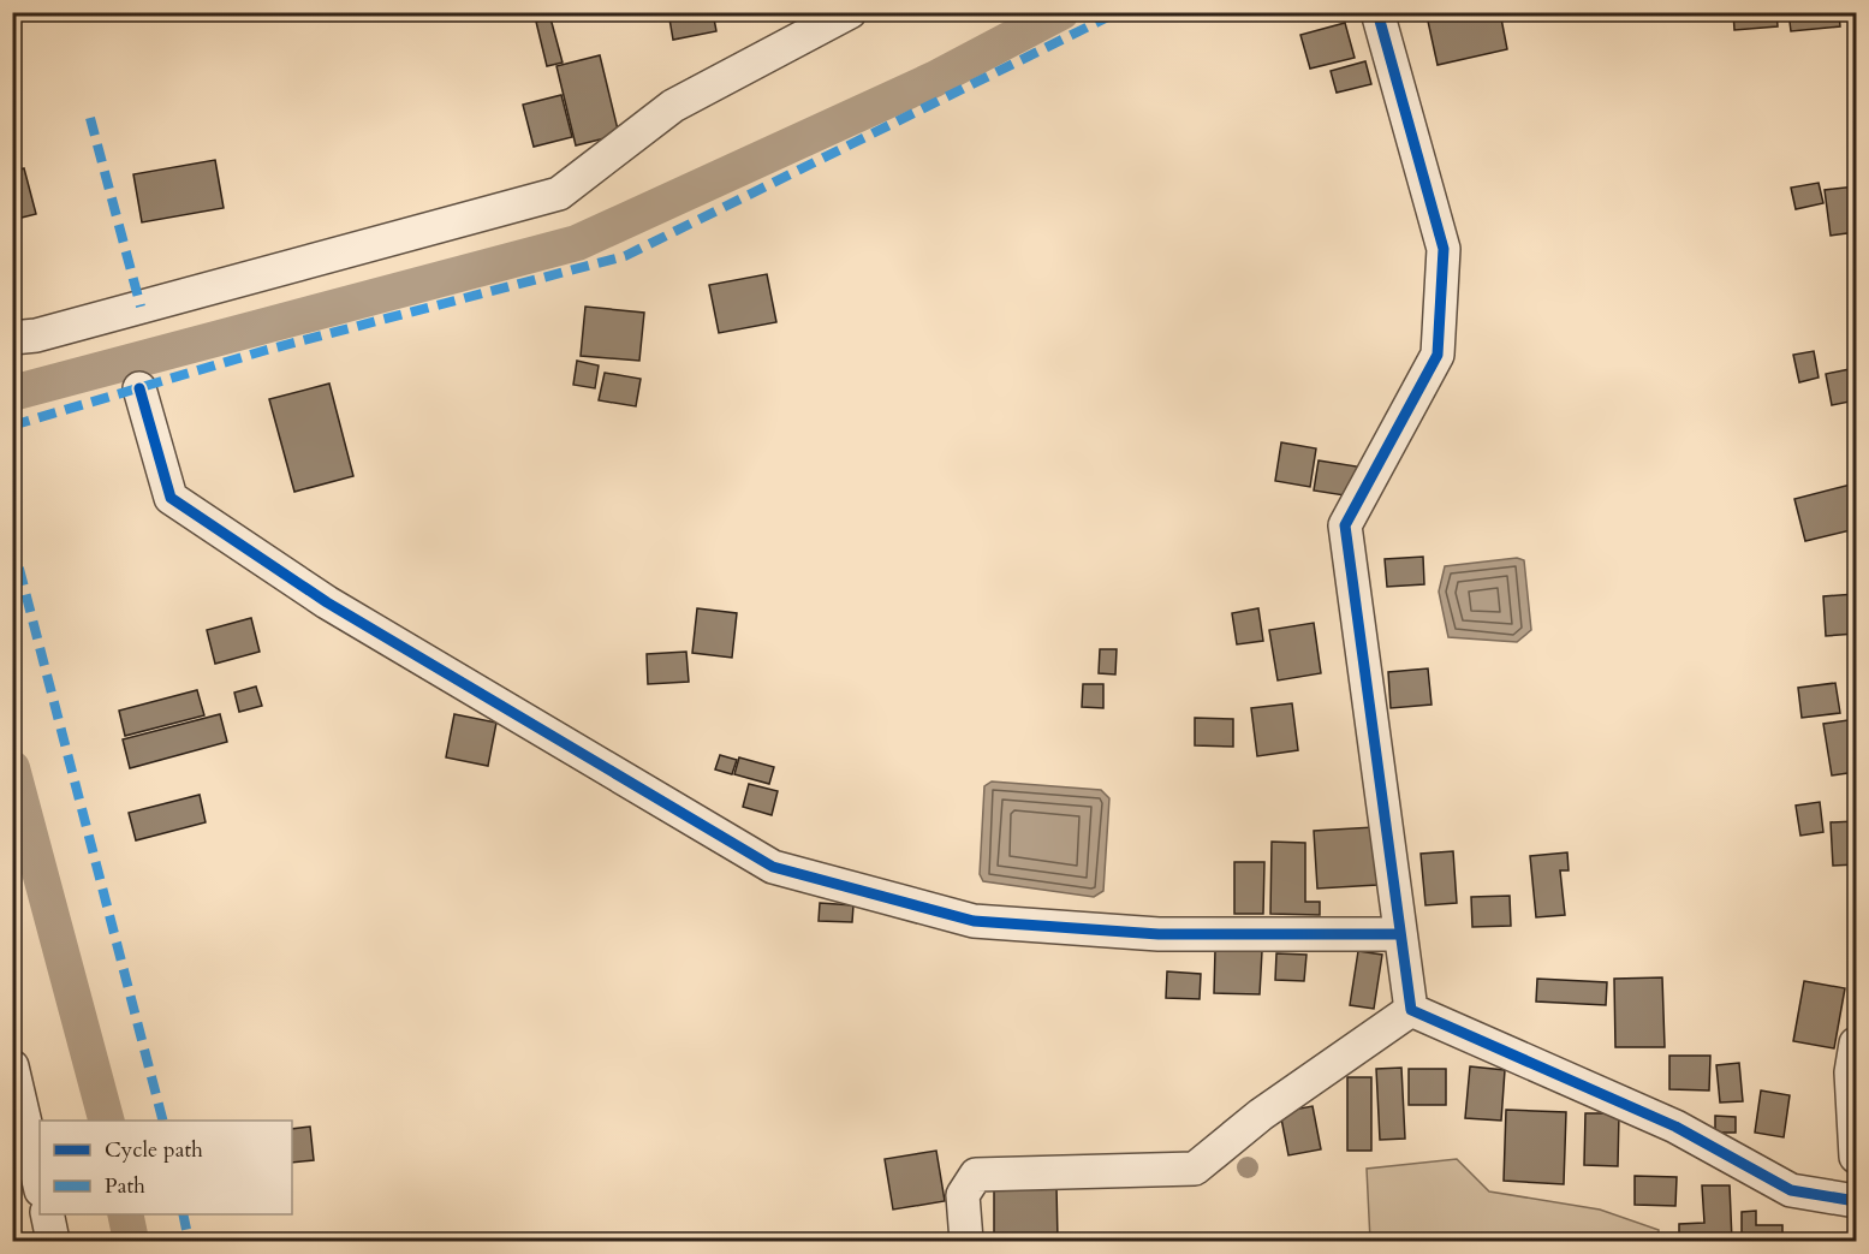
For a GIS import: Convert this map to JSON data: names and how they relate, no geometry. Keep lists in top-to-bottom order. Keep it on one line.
{"legend":["Cycle path","Path"]}
